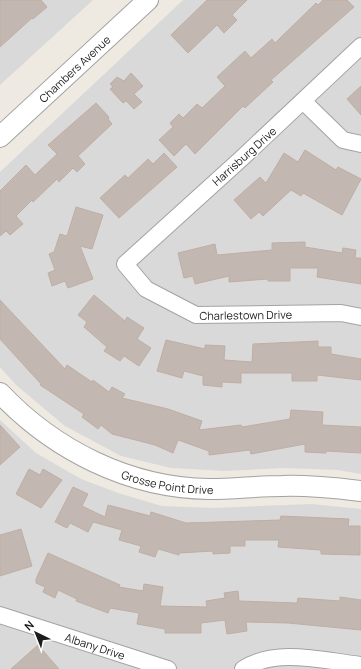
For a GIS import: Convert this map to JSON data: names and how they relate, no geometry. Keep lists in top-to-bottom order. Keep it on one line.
{"streets":{"street":["Chambers Avenue","Harrisburg Drive","Charlestown Drive","Grosse Point Drive","Albany Drive"]},"crossings":[["Harrisburg Drive","Charlestown Drive"]],"north":"top left"}
